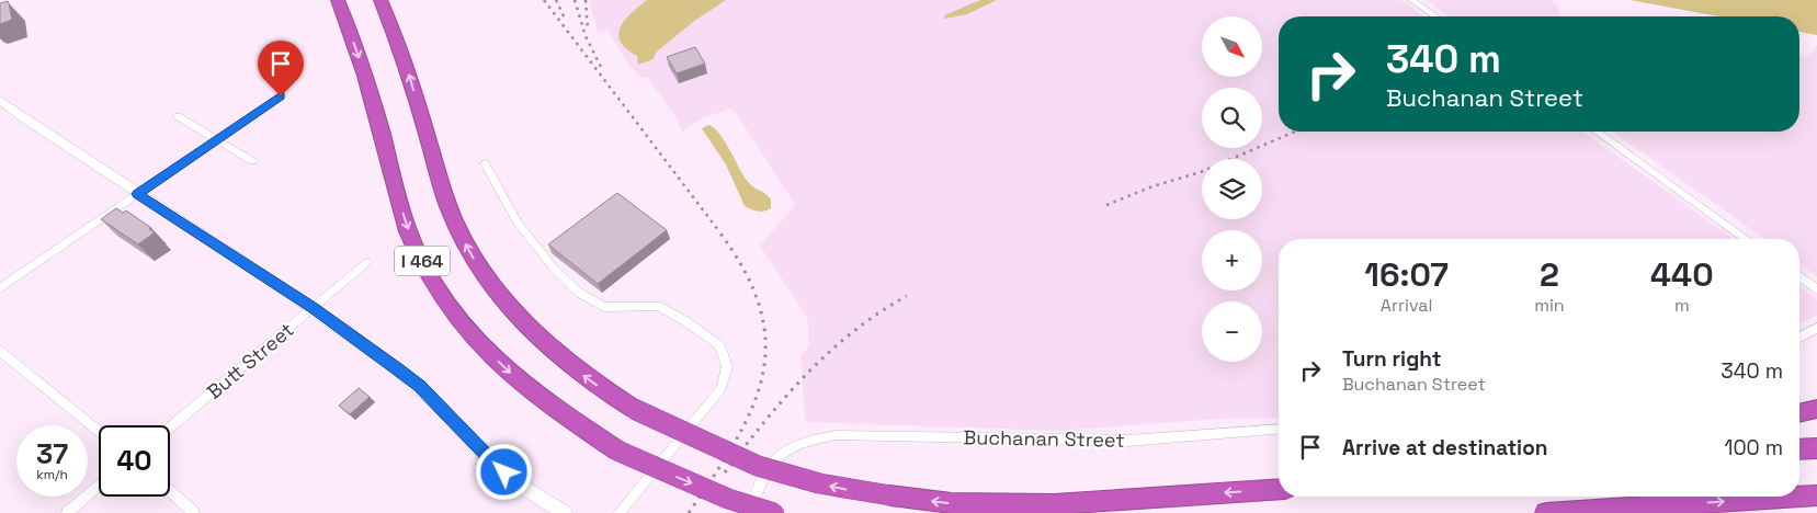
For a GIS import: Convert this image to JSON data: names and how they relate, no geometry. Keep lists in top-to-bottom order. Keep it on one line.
{"streets":{"highway":["I 464"],"street":["Butt Street","Buchanan Street"]},"north":"bottom right","page":{"map_buttons":["+","−"],"turn":["340 m","Buchanan Street"],"eta":["16:07","Arrival","2","min","440","m"],"list":[{"name":"Turn right","note":"Buchanan Street","value":"340 m"},{"name":"Arrive at destination","value":"100 m"}],"speed":"37 km/h","limit":"40"}}
